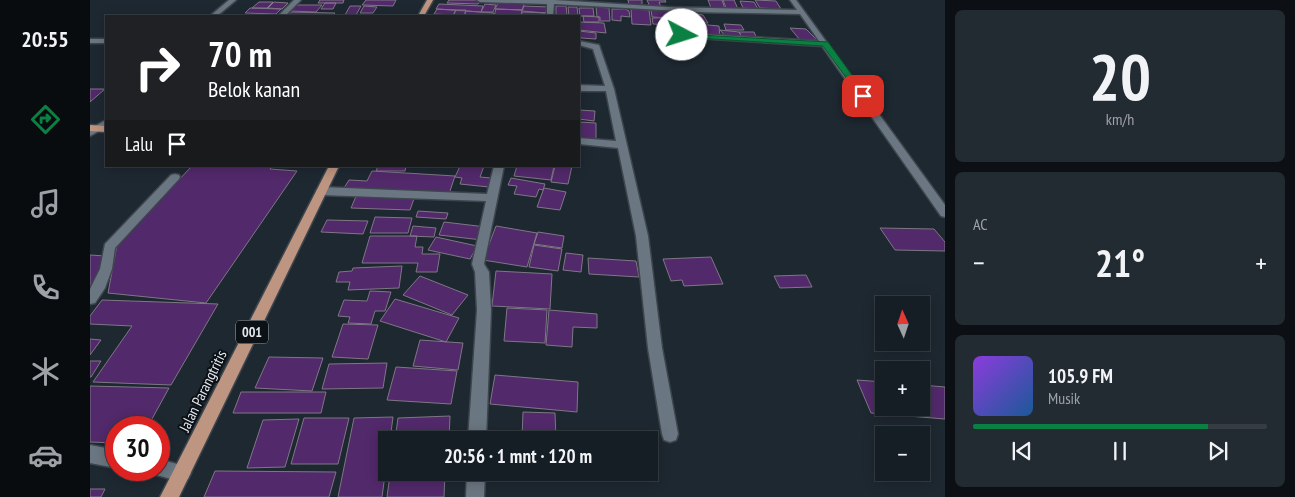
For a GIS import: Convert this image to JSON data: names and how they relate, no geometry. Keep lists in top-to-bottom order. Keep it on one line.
{"streets":{"main road":["001","Jalan Parangtritis"]},"north":"top","page":{"tabs":"20:55","tile":[["20","km/h"],"AC"],"turn":["70 m","Belok kanan"],"then":"Lalu","heat":["−","21°","+"],"map_buttons":["+","−"],"song":["105.9 FM","Musik"],"limit":"30","trip":"20:56 · 1 mnt · 120 m"}}
